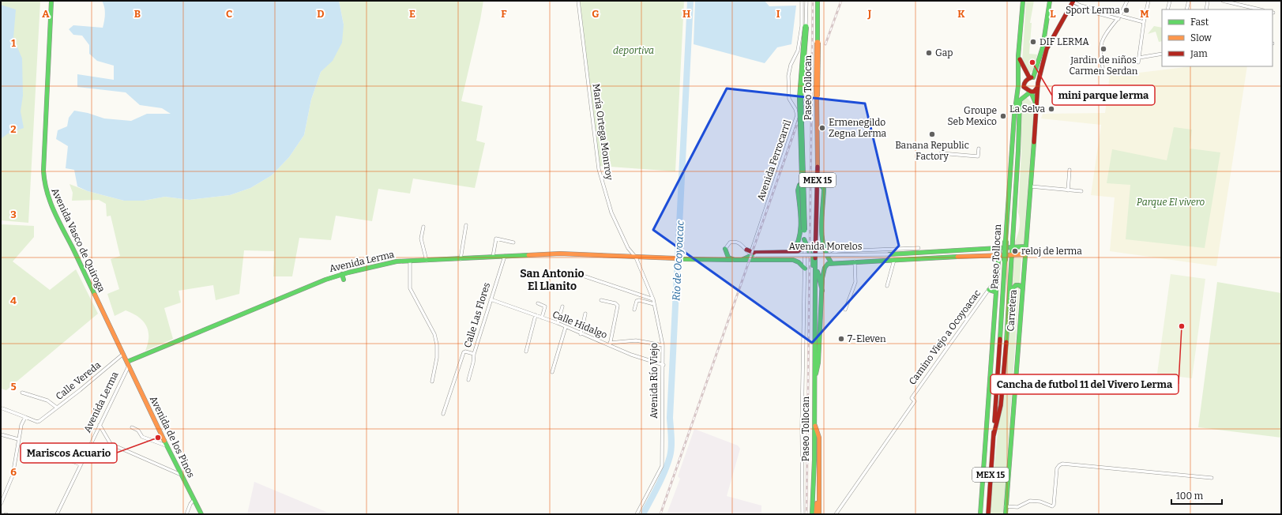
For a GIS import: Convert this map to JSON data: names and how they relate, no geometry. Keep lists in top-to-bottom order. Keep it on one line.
{"streets":{"main road":["Paseo Tollocan","MEX 15","Avenida Vasco de Quiroga","Avenida Morelos","Avenida Lerma","Carretera","Avenida de los Pinos"],"street":["María Ortega Monrroy","Avenida Ferrocarril","Calle Las Flores","Calle Hidalgo","Camino Viejo a Ocoyoacac","Calle Vereda","Avenida Río Viejo"]},"crossings":[["Paseo Tollocan","MEX 15"],["Paseo Tollocan","Carretera"],["María Ortega Monrroy","Avenida Lerma"],["María Ortega Monrroy","Avenida Río Viejo"],["Avenida Ferrocarril","Avenida Morelos"],["Avenida Vasco de Quiroga","Avenida Lerma"],["Avenida Vasco de Quiroga","Calle Vereda"],["Avenida Vasco de Quiroga","Avenida de los Pinos"],["Avenida Morelos","Carretera"],["Avenida Lerma","Calle Las Flores"],["Avenida Lerma","Avenida Río Viejo"],["Avenida Lerma","Avenida de los Pinos"],["Calle Las Flores","Calle Hidalgo"],["Calle Hidalgo","Avenida Río Viejo"]],"districts":["San Antonio El Llanito"],"water":["Rio de Ocoyoacac"],"parks":["deportiva","Parque El vivero"],"places":["Sport Lerma","DIF LERMA","Jardin de niños Carmen Serdan","Gap","mini parque lerma","La Selva","Groupe Seb Mexico","Ermenegildo Zegna Lerma","Banana Republic Factory","reloj de lerma","Cancha de futbol 11 del Vivero Lerma","7-Eleven","Mariscos Acuario"],"legend":["Fast","Slow","Jam"],"scale_bar":"100 m","grid":{"columns":["A","B","C","D","E","F","G","H","I","J","K","L","M"],"rows":["1","2","3","4","5","6"]}}
